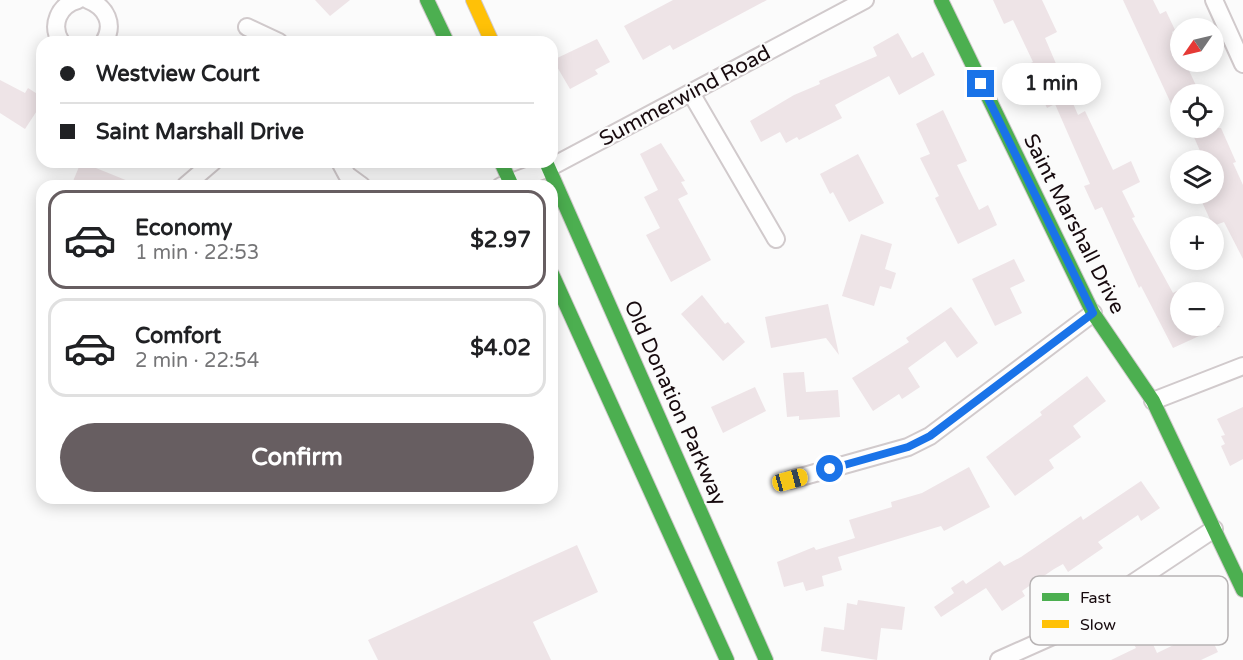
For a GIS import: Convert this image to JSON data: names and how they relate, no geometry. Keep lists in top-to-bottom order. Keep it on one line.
{"streets":{"street":["Summerwind Road","Saint Marshall Drive","Old Donation Parkway"]},"legend":["Fast","Slow"],"north":"bottom left","page":{"map_buttons":["+","−"],"banner":["Westview Court","Saint Marshall Drive"],"bubble":"1 min","list":[{"name":"Economy","note":"1 min · 22:53","value":"$2.97"},{"name":"Comfort","note":"2 min · 22:54","value":"$4.02"}],"buttons":"Confirm"}}
